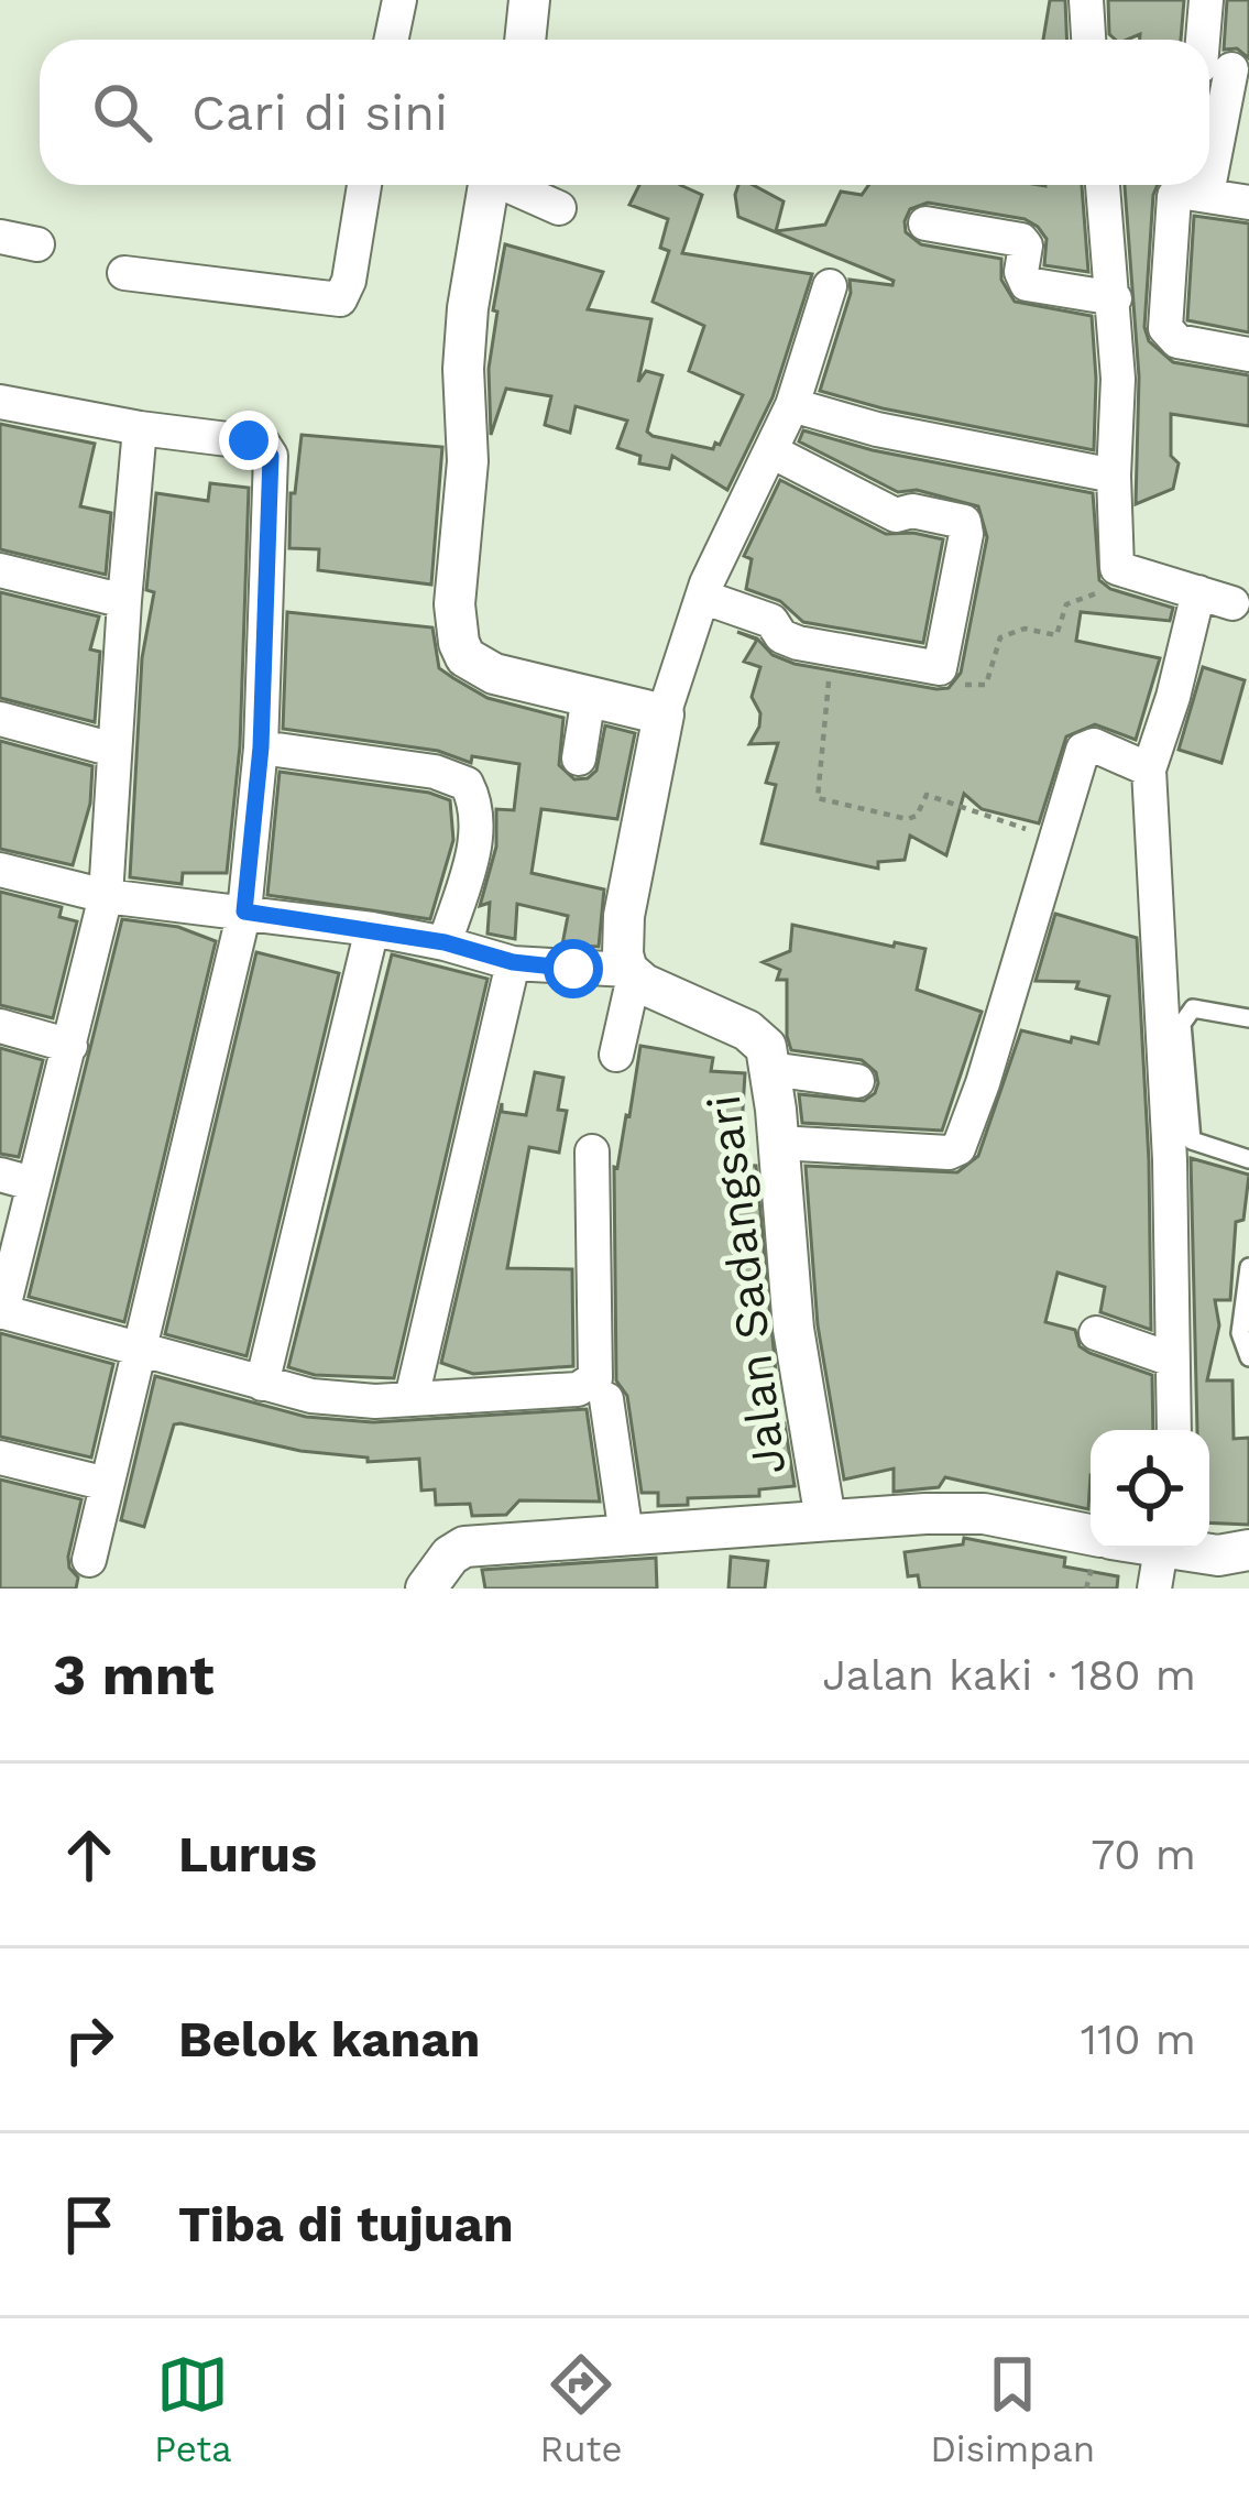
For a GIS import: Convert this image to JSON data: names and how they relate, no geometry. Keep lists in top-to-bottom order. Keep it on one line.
{"streets":{"street":["Jalan Sadangsari"]},"page":{"search":"Cari di sini","heading":["3 mnt","Jalan kaki · 180 m"],"list":[["Lurus","70 m"],["Belok kanan","110 m"],"Tiba di tujuan"],"nav":["Peta","Rute","Disimpan"]}}
